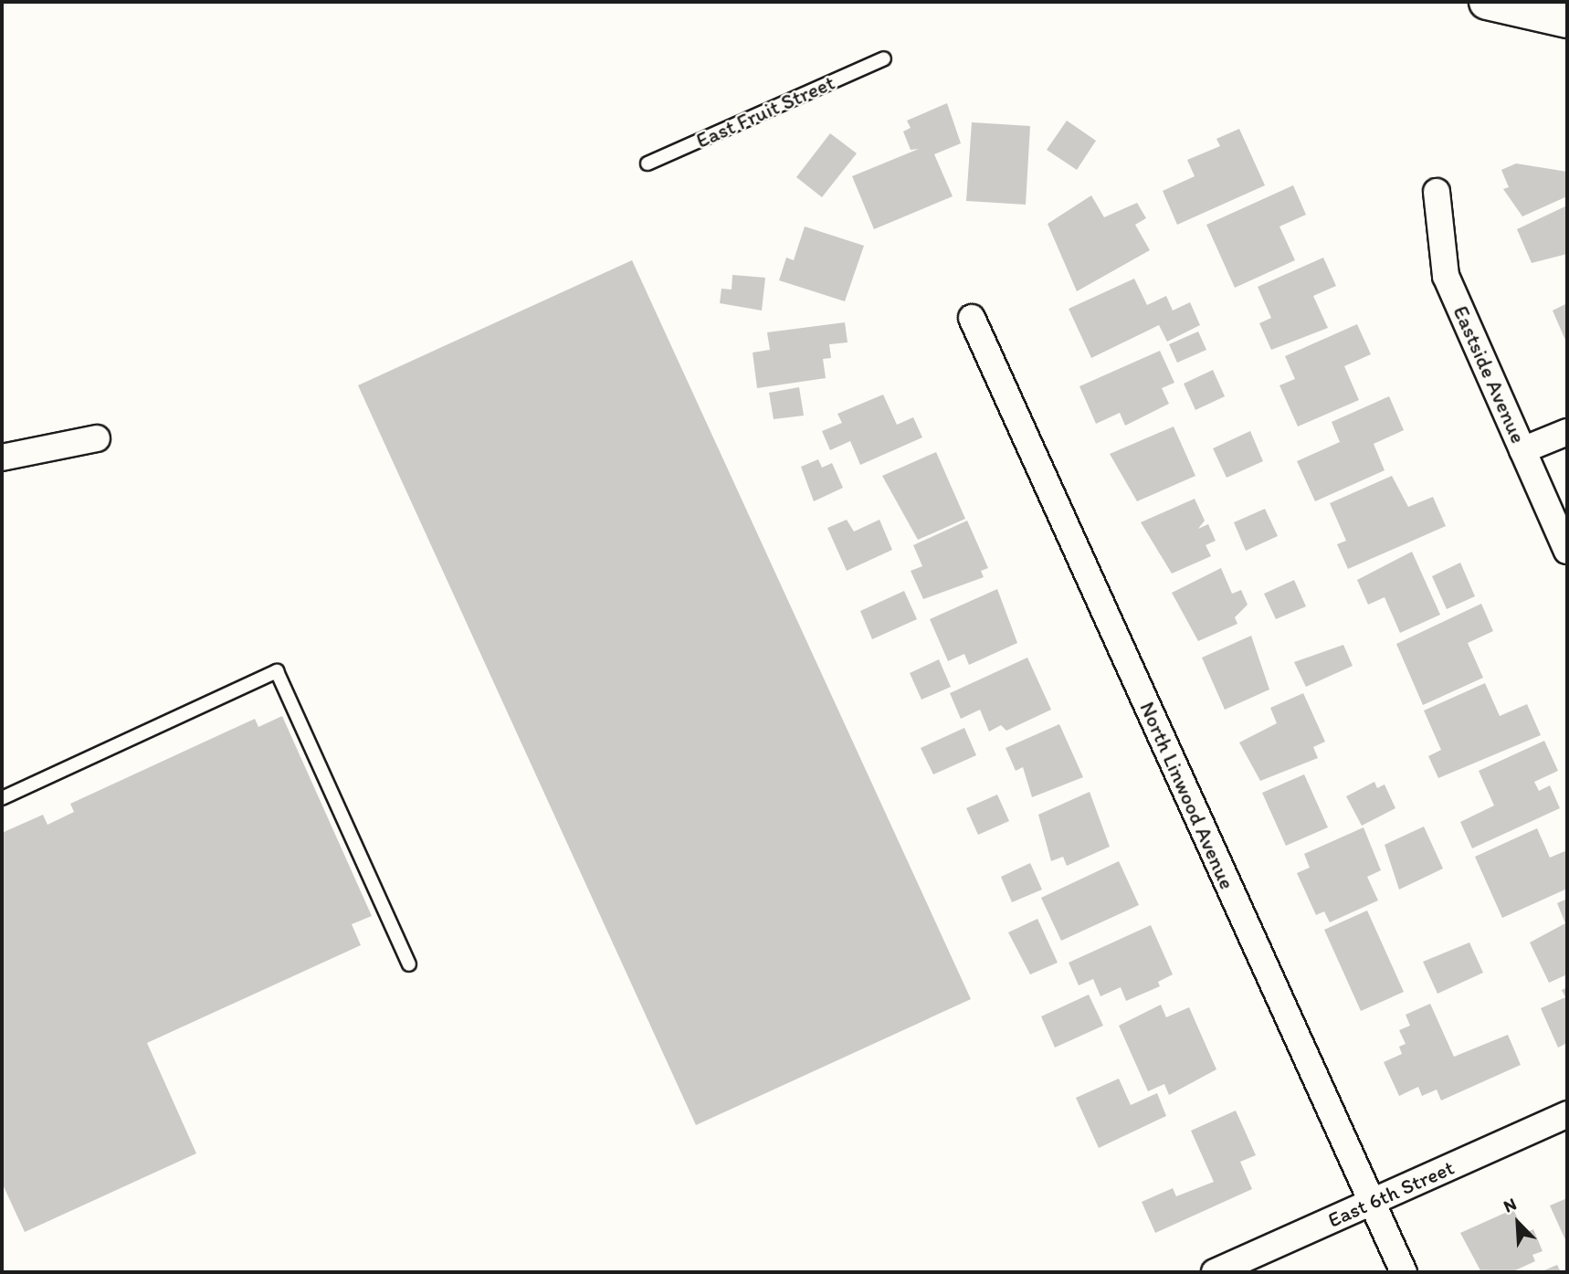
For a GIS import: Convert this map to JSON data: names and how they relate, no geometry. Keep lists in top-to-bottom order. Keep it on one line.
{"streets":{"street":["Eastside Avenue","North Linwood Avenue","East 6th Street"],"lane":["East Fruit Street"]},"crossings":[["North Linwood Avenue","East 6th Street"]],"north":"top left"}
